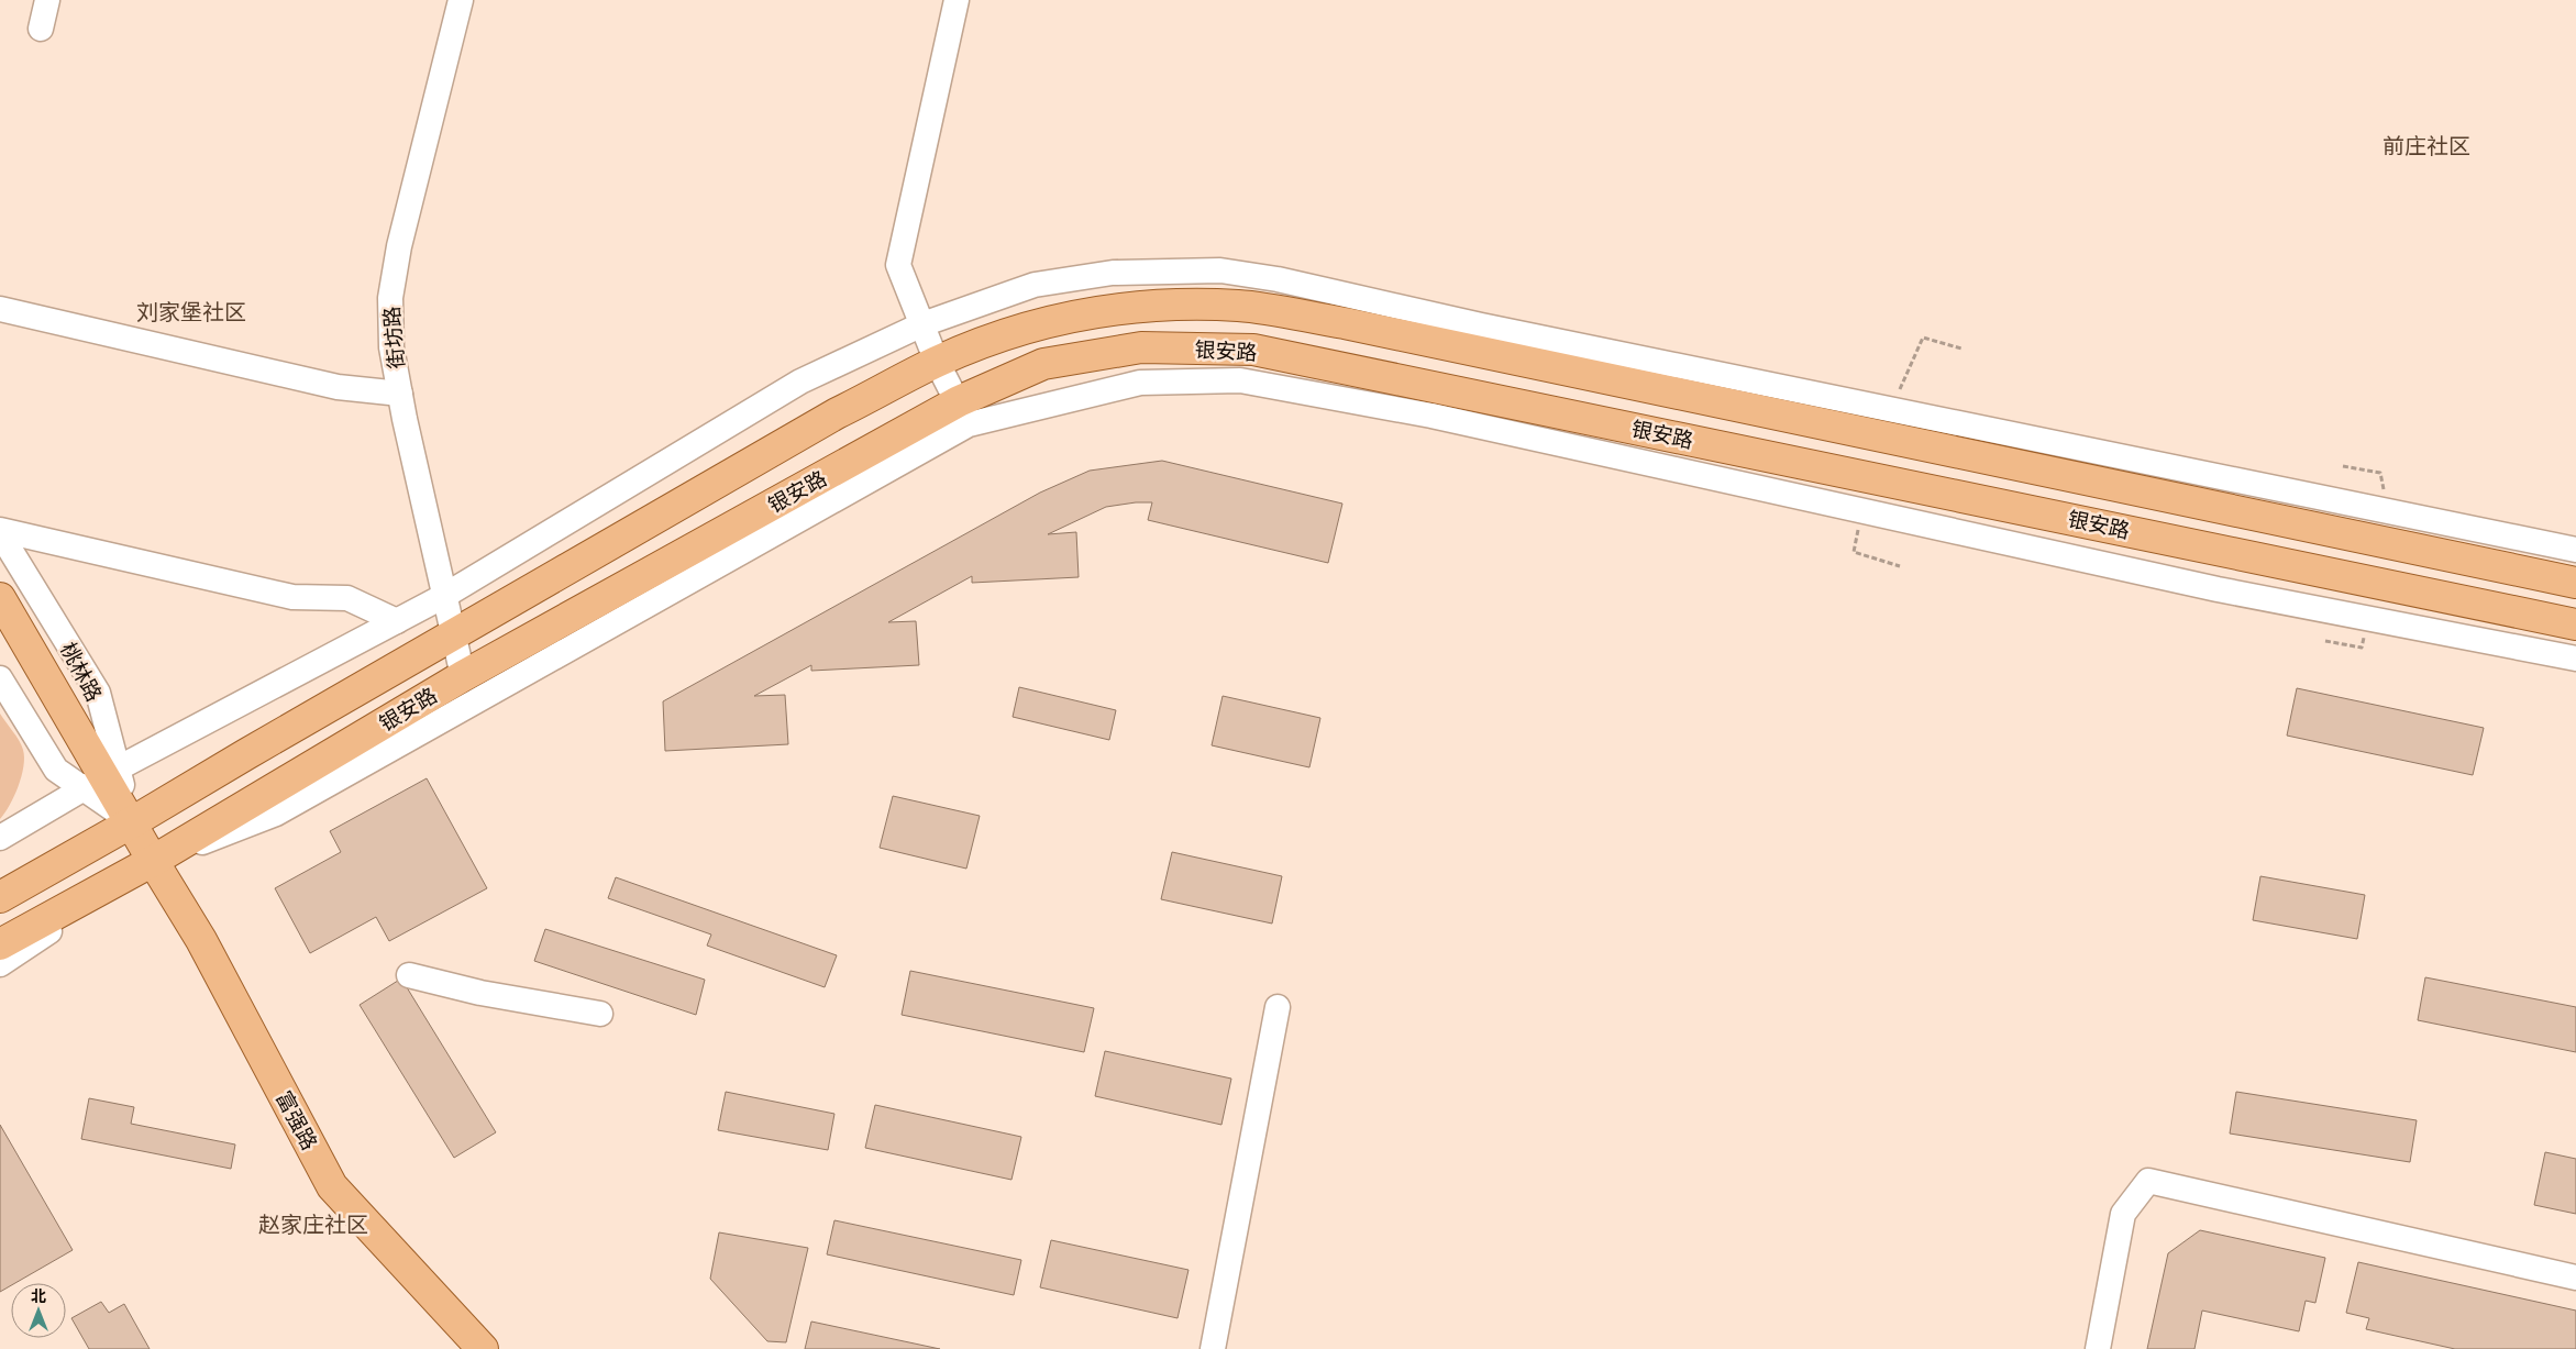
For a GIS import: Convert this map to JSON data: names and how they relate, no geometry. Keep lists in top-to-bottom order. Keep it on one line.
{"streets":{"main road":["银安路","桃林路","富强路"],"street":["街坊路"]},"crossings":[["街坊路","银安路"],["银安路","桃林路"],["银安路","富强路"],["桃林路","富强路"]],"districts":["前庄社区","刘家堡社区","赵家庄社区"],"north":"top"}
